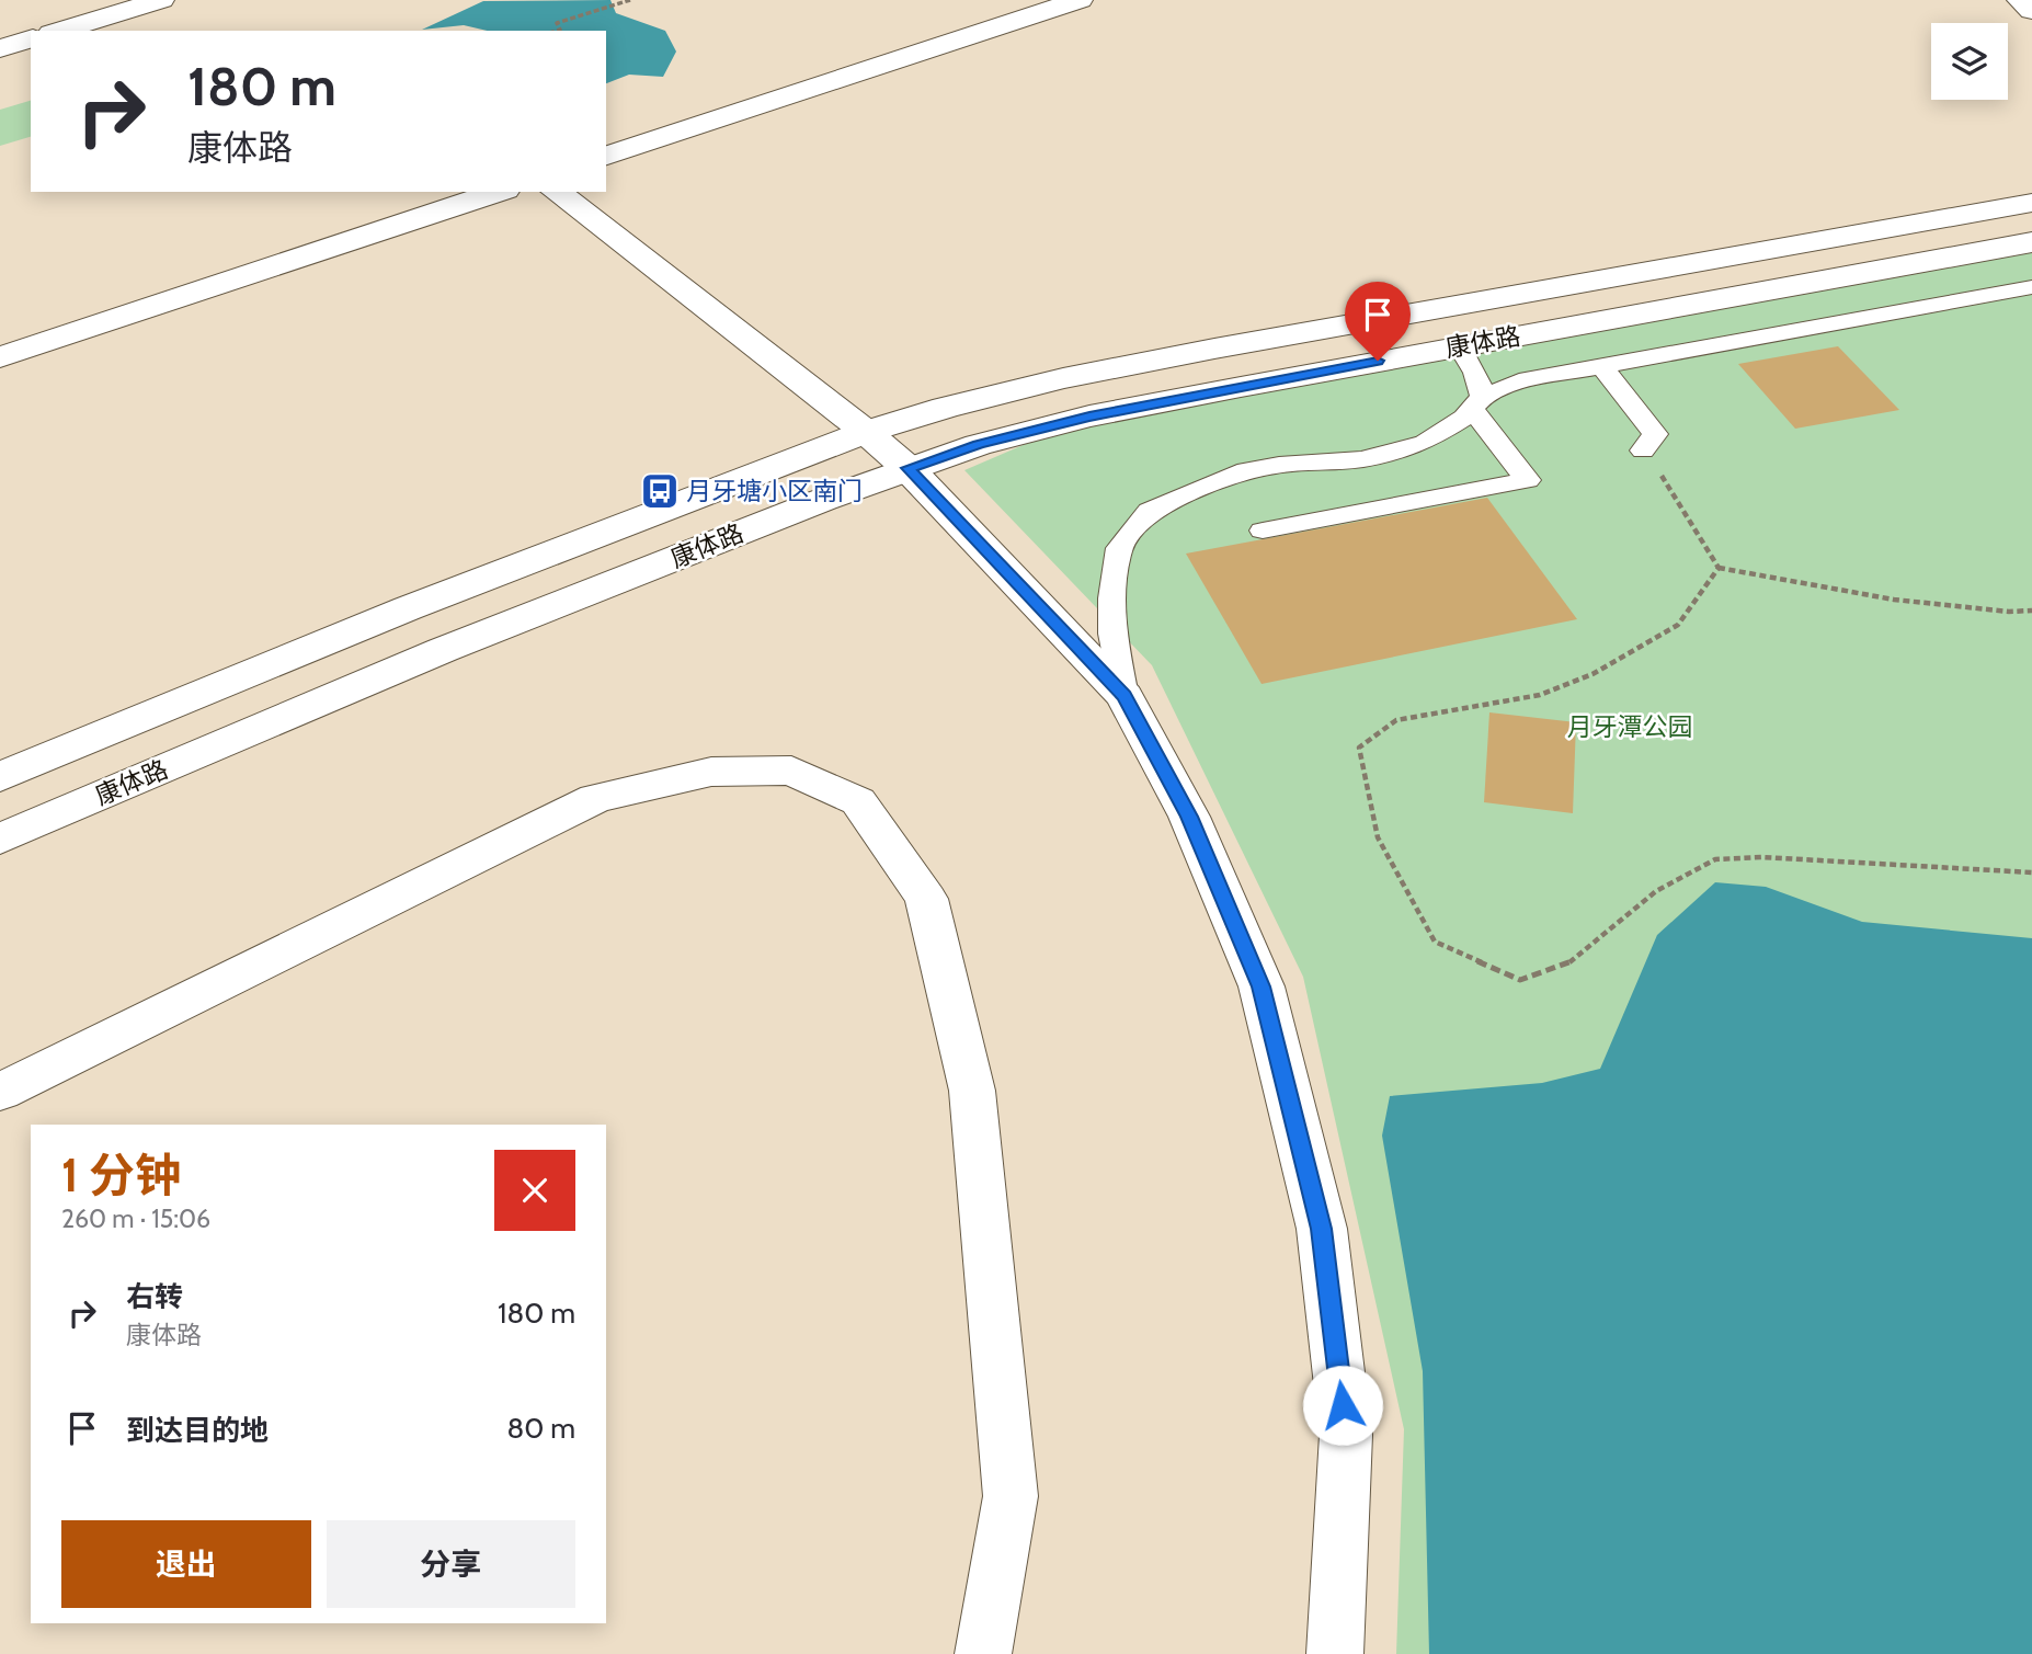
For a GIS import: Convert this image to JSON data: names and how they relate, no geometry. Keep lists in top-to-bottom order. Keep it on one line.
{"streets":{"street":["康体路"]},"parks":["月牙潭公园"],"places":{"bus stop":["月牙塘小区南门"]},"page":{"turn":["180 m","康体路"],"heading":["1 分钟","260 m · 15:06"],"list":[{"name":"右转","note":"康体路","value":"180 m"},{"name":"到达目的地","value":"80 m"}],"buttons":["退出","分享"]}}
